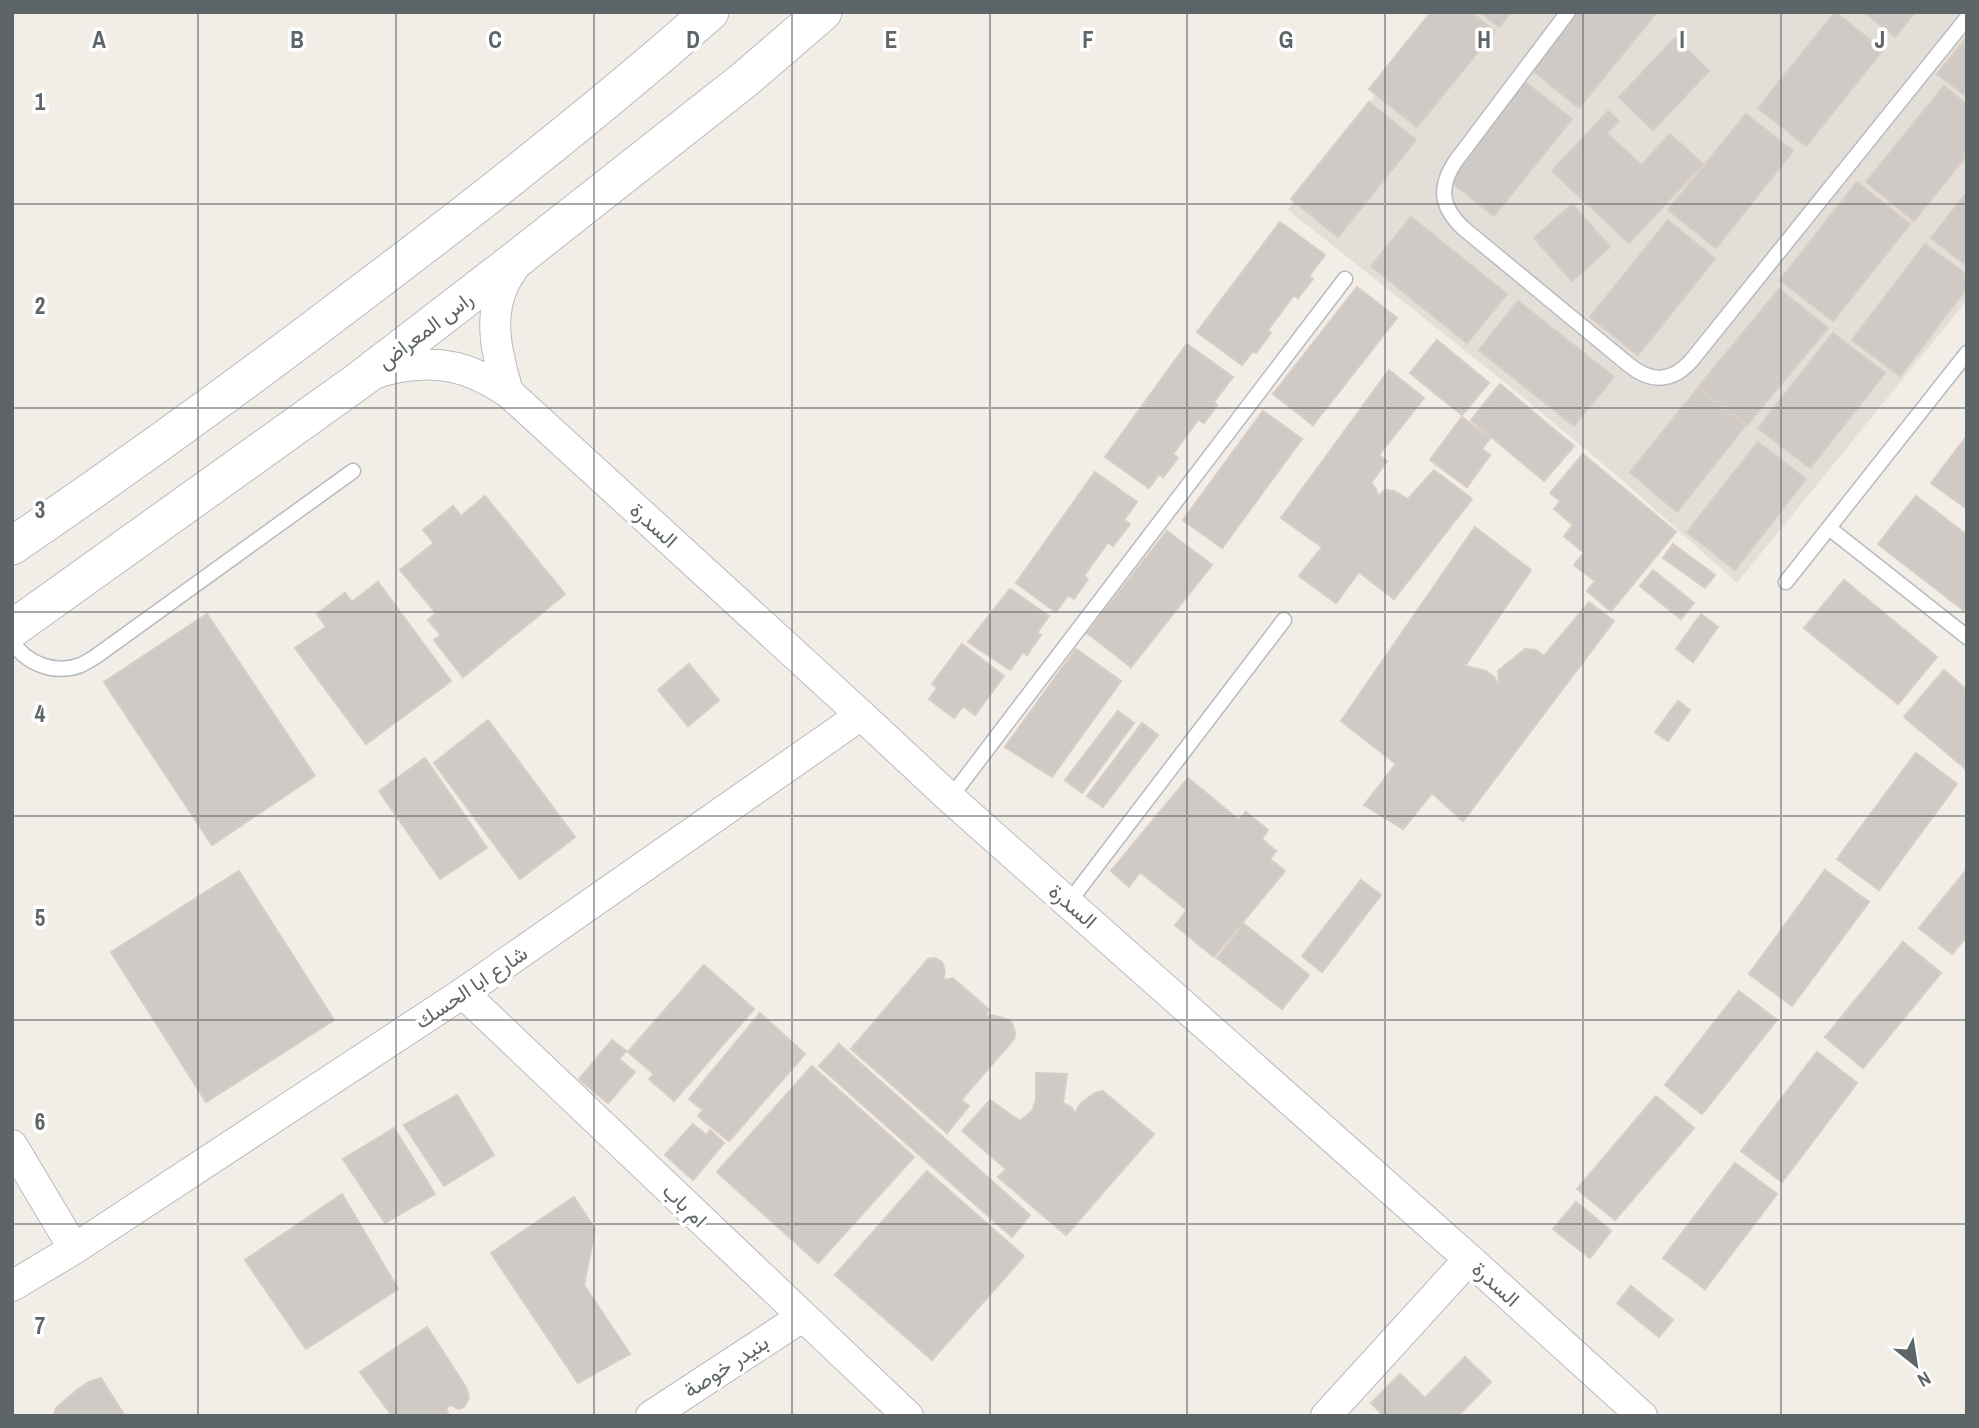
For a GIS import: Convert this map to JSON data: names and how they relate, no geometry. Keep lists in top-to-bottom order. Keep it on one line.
{"streets":{"street":["راس المعراض","السدرة","شارع ابا الحسك","ام باب","بنيدر خوصة"]},"crossings":[["راس المعراض","السدرة"],["السدرة","شارع ابا الحسك"],["شارع ابا الحسك","ام باب"],["ام باب","بنيدر خوصة"]],"north":"bottom right","grid":{"columns":["A","B","C","D","E","F","G","H","I","J"],"rows":["1","2","3","4","5","6","7"]}}
